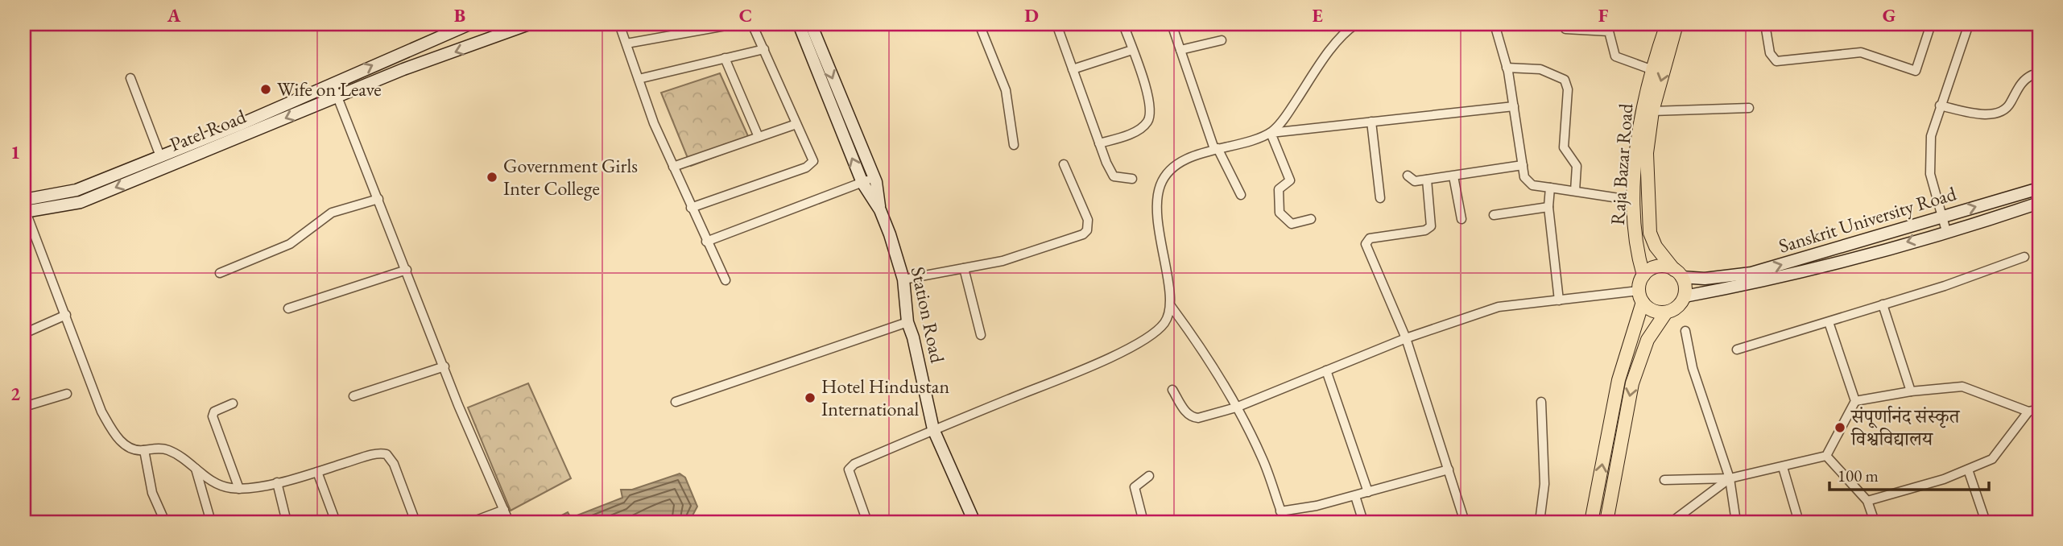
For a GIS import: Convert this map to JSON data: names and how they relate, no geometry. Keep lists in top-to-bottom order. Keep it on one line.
{"streets":{"main road":["Raja Bazar Road"],"street":["Patel Road","Sanskrit University Road","Station Road"]},"crossings":[["Raja Bazar Road","Sanskrit University Road"]],"places":["Wife on Leave","Government Girls Inter College","Hotel Hindustan International","संपूर्णानंद संस्कृत विश्वविद्यालय"],"scale_bar":"100 m","grid":{"columns":["A","B","C","D","E","F","G"],"rows":["1","2"]}}
